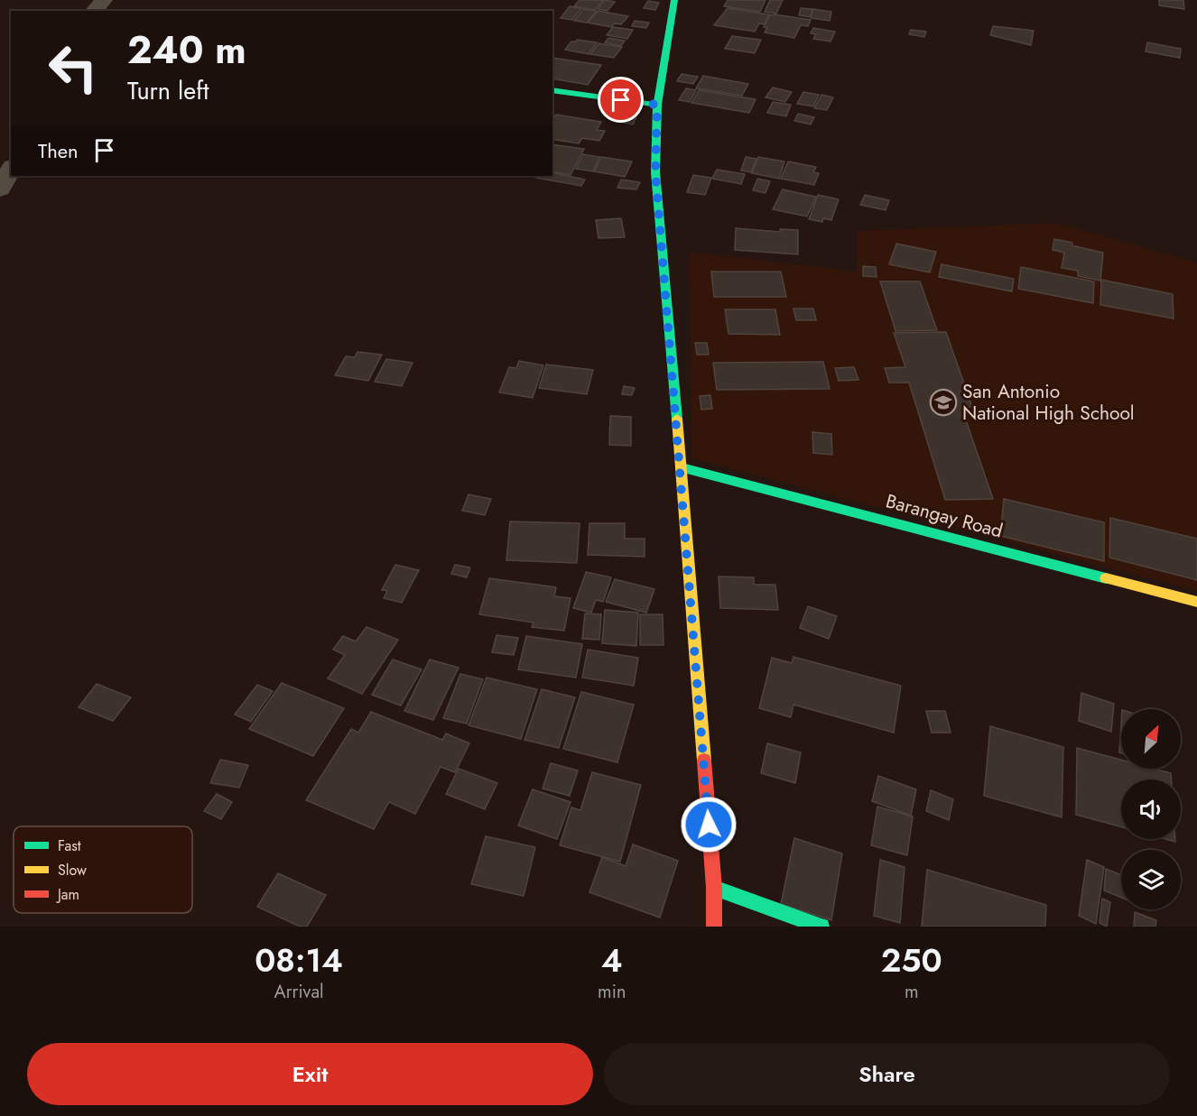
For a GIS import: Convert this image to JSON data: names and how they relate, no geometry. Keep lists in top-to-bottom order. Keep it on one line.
{"streets":{"street":["Barangay Road"]},"places":{"school or university":["San Antonio National High School"]},"legend":["Fast","Slow","Jam"],"north":"top right","page":{"turn":["240 m","Turn left"],"then":"Then","eta":["08:14","Arrival","4","min","250","m"],"buttons":["Exit","Share"]}}
